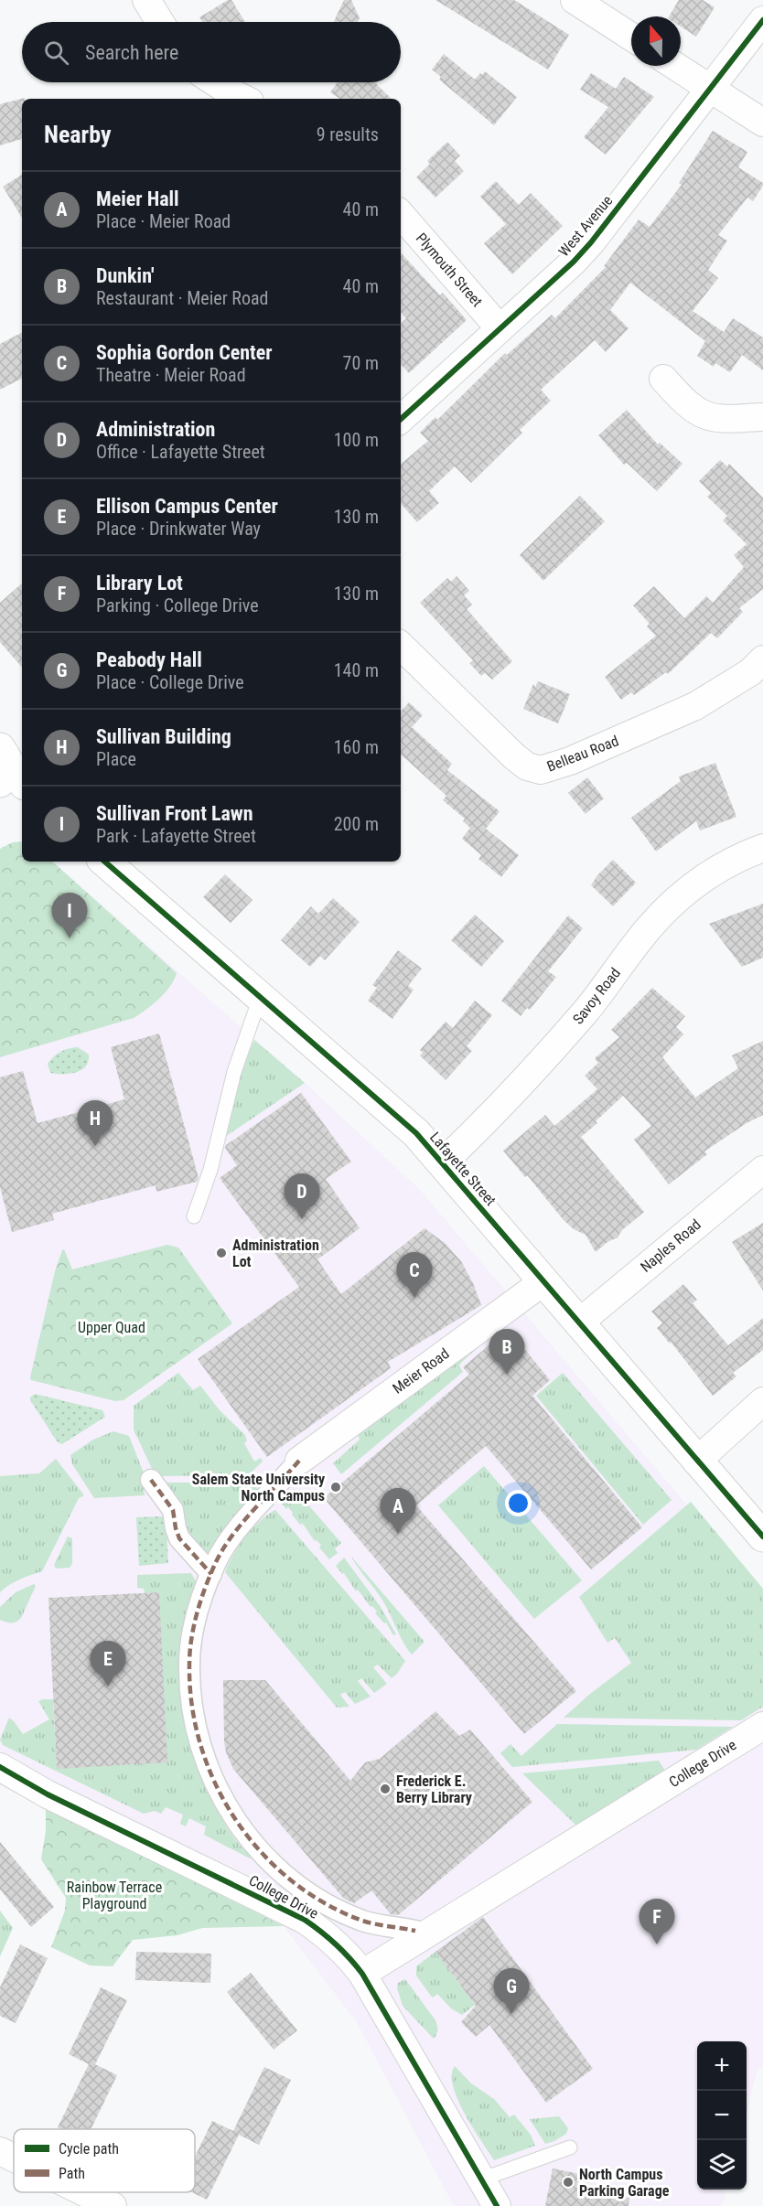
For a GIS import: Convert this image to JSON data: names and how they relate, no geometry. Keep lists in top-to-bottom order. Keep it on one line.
{"streets":{"main road":["Lafayette Street"],"street":["West Avenue","Plymouth Street","Belleau Road","Savoy Road","Naples Road","Meier Road","College Drive"]},"crossings":[["West Avenue","Plymouth Street"],["Savoy Road","Lafayette Street"],["Lafayette Street","Naples Road"],["Lafayette Street","Meier Road"]],"parks":["Upper Quad","Rainbow Terrace Playground"],"places":["Administration Lot","Salem State University North Campus","Frederick E. Berry Library","North Campus Parking Garage"],"legend":["Cycle path","Path"],"north":"top","page":{"search":"Search here","heading":["Nearby","9 results"],"list":[{"mark":"A","name":"Meier Hall","note":"Place · Meier Road","value":"40 m"},{"mark":"B","name":"Dunkin'","note":"Restaurant · Meier Road","value":"40 m"},{"mark":"C","name":"Sophia Gordon Center","note":"Theatre · Meier Road","value":"70 m"},{"mark":"D","name":"Administration","note":"Office · Lafayette Street","value":"100 m"},{"mark":"E","name":"Ellison Campus Center","note":"Place · Drinkwater Way","value":"130 m"},{"mark":"F","name":"Library Lot","note":"Parking · College Drive","value":"130 m"},{"mark":"G","name":"Peabody Hall","note":"Place · College Drive","value":"140 m"},{"mark":"H","name":"Sullivan Building","note":"Place","value":"160 m"},{"mark":"I","name":"Sullivan Front Lawn","note":"Park · Lafayette Street","value":"200 m"}],"pins":["I","H","D","C","B","A","E","F","G"],"map_buttons":["+","−"]}}
